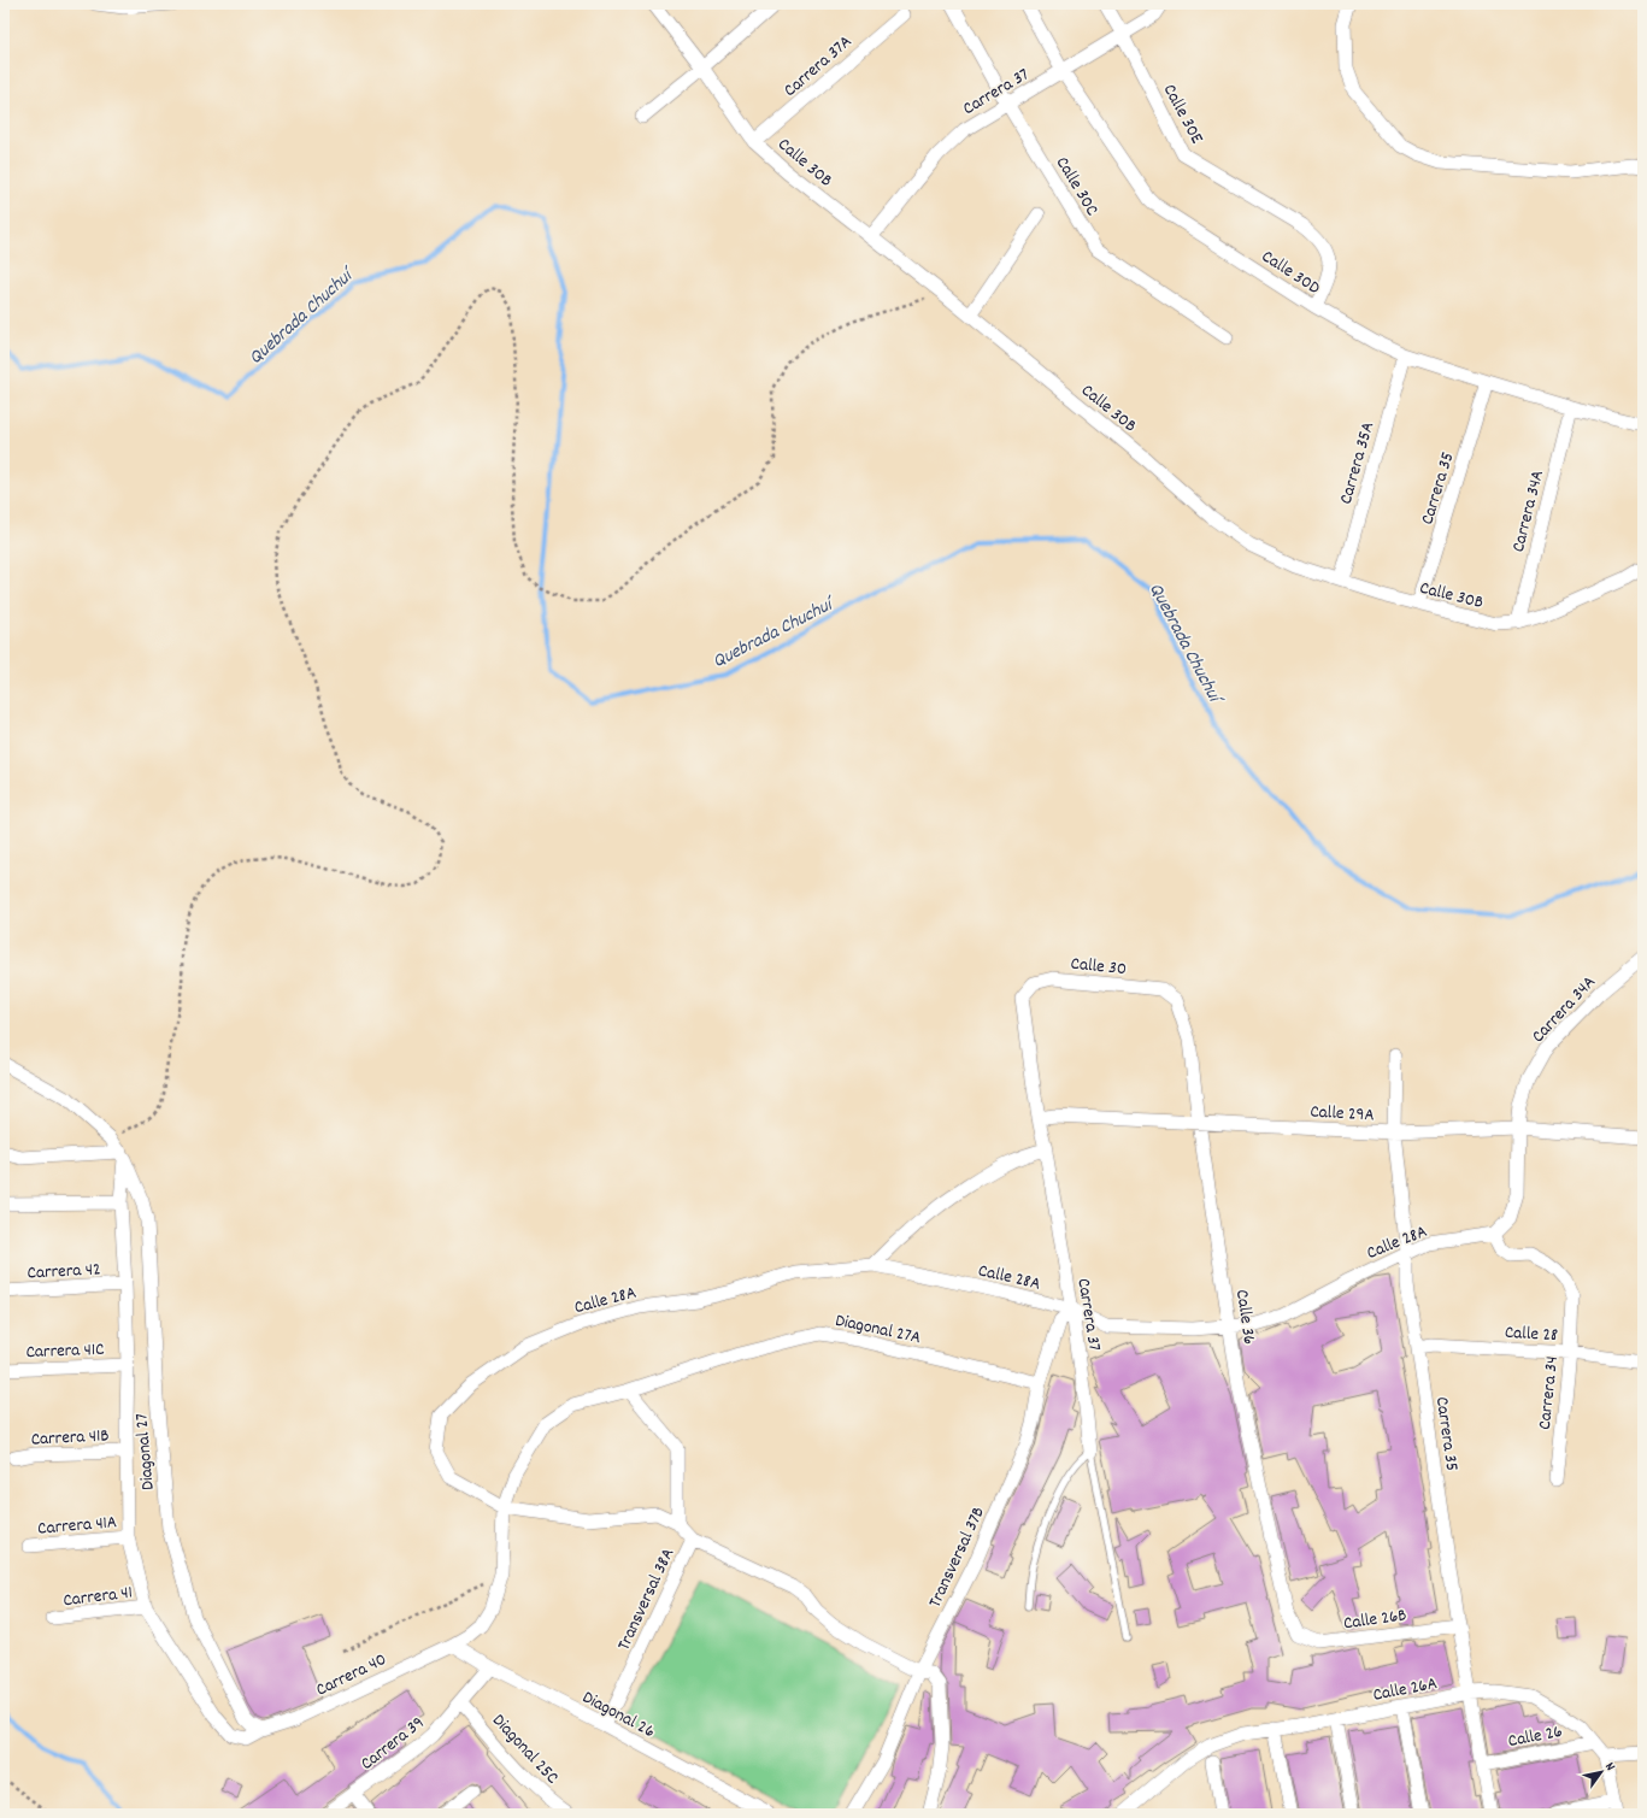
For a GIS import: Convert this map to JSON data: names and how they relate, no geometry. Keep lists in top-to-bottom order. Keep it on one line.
{"streets":{"street":["Carrera 37A","Carrera 37","Calle 30E","Calle 30B","Calle 30C","Calle 30D","Carrera 35A","Carrera 35","Carrera 34A","Calle 30","Calle 29A","Calle 28A","Carrera 42","Calle 36","Diagonal 27A","Calle 28","Carrera 41C","Carrera 34","Carrera 41B","Diagonal 27","Carrera 41A","Transversal 37B","Carrera 41","Transversal 38A","Calle 26B","Carrera 40","Calle 26A","Diagonal 26","Calle 26","Carrera 39","Diagonal 25C"]},"crossings":[["Carrera 37A","Calle 30B"],["Carrera 37","Calle 30E"],["Carrera 37","Calle 30B"],["Carrera 37","Calle 30C"],["Carrera 37","Calle 30D"],["Carrera 37","Calle 30"],["Carrera 37","Calle 29A"],["Carrera 37","Calle 28A"],["Carrera 37","Transversal 37B"],["Calle 30E","Calle 30D"],["Calle 30B","Carrera 35A"],["Calle 30B","Carrera 35"],["Calle 30B","Carrera 34A"],["Calle 30D","Carrera 35A"],["Calle 30D","Carrera 35"],["Calle 30D","Carrera 34A"],["Carrera 35","Calle 29A"],["Carrera 35","Calle 28A"],["Carrera 35","Calle 28"],["Carrera 35","Calle 26B"],["Carrera 35","Calle 26A"],["Carrera 35","Calle 26"],["Carrera 34A","Calle 29A"],["Carrera 34A","Calle 28A"],["Carrera 34A","Carrera 34"],["Calle 30","Calle 36"],["Calle 29A","Calle 36"],["Calle 28A","Calle 36"],["Calle 28A","Carrera 34"],["Calle 28A","Transversal 37B"],["Calle 28A","Carrera 40"],["Carrera 42","Carrera 40"],["Calle 36","Calle 26B"],["Diagonal 27A","Transversal 37B"],["Calle 28","Carrera 34"],["Carrera 41C","Carrera 40"],["Carrera 41B","Carrera 40"],["Diagonal 27","Carrera 40"],["Carrera 41A","Carrera 40"],["Carrera 41","Carrera 40"],["Transversal 38A","Diagonal 26"],["Carrera 40","Diagonal 26"],["Calle 26A","Calle 26"],["Diagonal 26","Carrera 39"],["Carrera 39","Diagonal 25C"]],"water":["Quebrada Chuchuí"],"north":"top right"}
